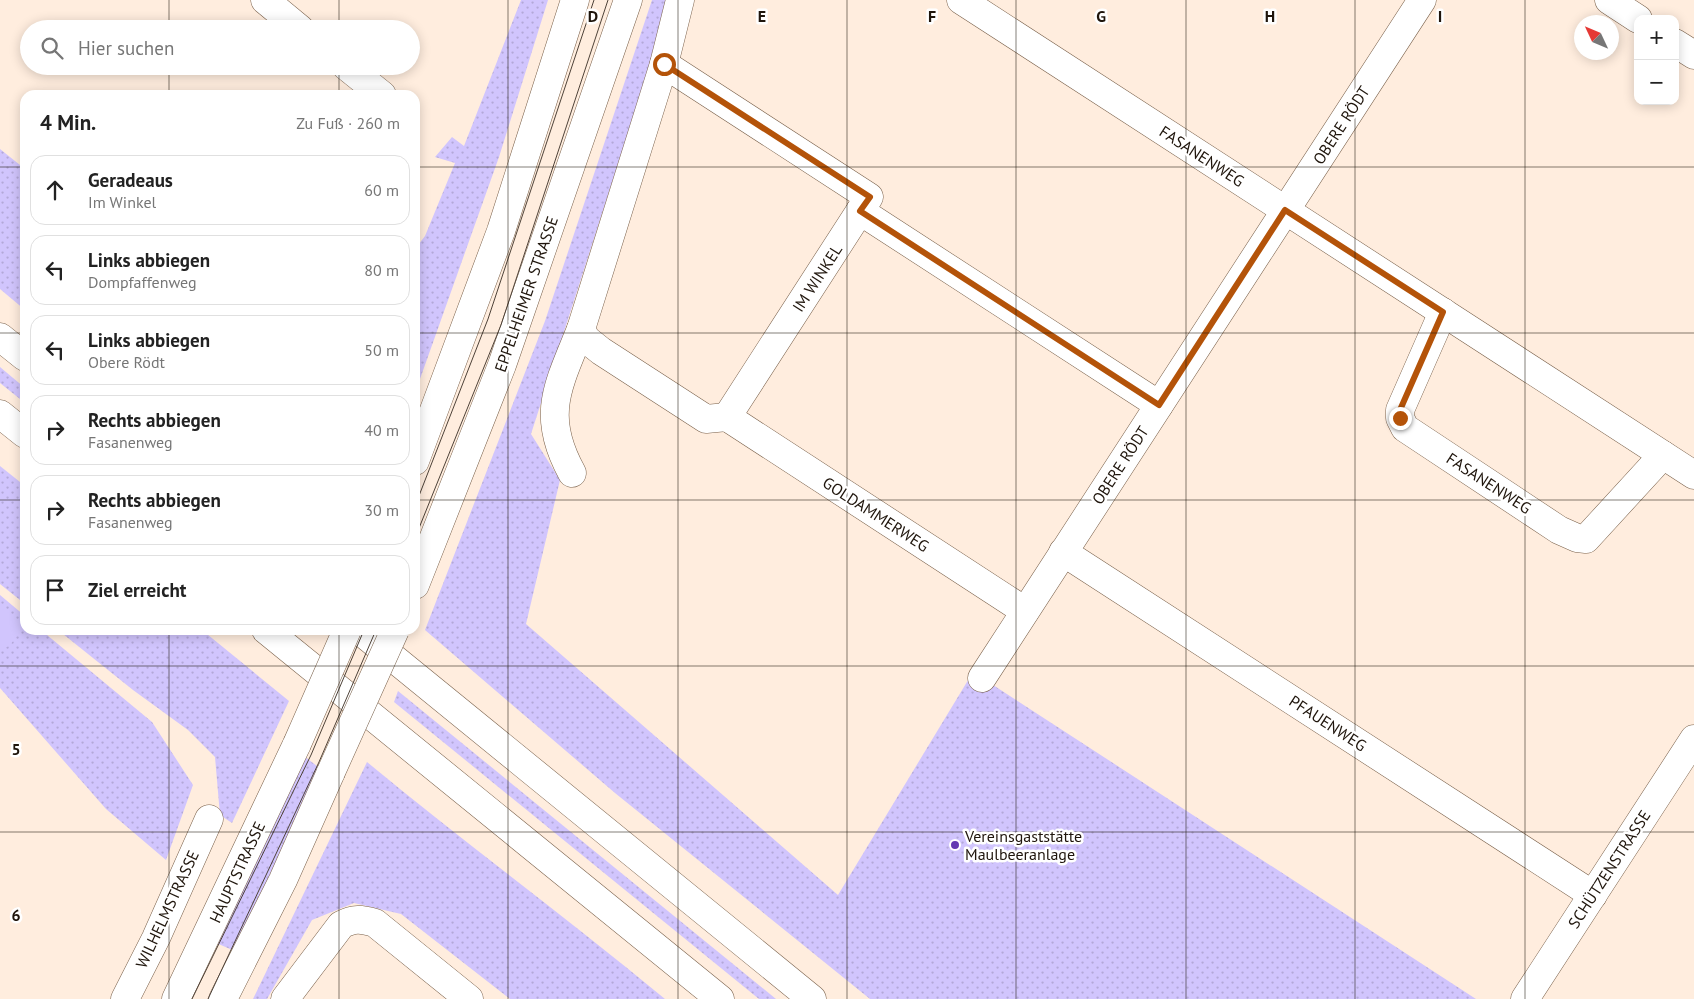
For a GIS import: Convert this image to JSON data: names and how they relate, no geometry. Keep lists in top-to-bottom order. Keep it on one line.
{"streets":{"main road":["OBERE RÖDT","FASANENWEG","IM WINKEL","EPPELHEIMER STRASSE","GOLDAMMERWEG","PFAUENWEG","SCHÜTZENSTRASSE","HAUPTSTRASSE","WILHELMSTRASSE"]},"crossings":[["OBERE RÖDT","FASANENWEG"],["OBERE RÖDT","GOLDAMMERWEG"],["OBERE RÖDT","PFAUENWEG"],["IM WINKEL","GOLDAMMERWEG"],["PFAUENWEG","SCHÜTZENSTRASSE"]],"places":["Vereinsgaststätte Maulbeeranlage"],"north":"top left","page":{"map_buttons":["+","−"],"search":"Hier suchen","heading":["4 Min.","Zu Fuß · 260 m"],"list":[["Geradeaus","Im Winkel","60 m"],["Links abbiegen","Dompfaffenweg","80 m"],["Links abbiegen","Obere Rödt","50 m"],["Rechts abbiegen","Fasanenweg","40 m"],["Rechts abbiegen","Fasanenweg","30 m"],"Ziel erreicht"]},"grid":{"columns":["D","E","F","G","H","I"],"rows":["5","6"]}}
